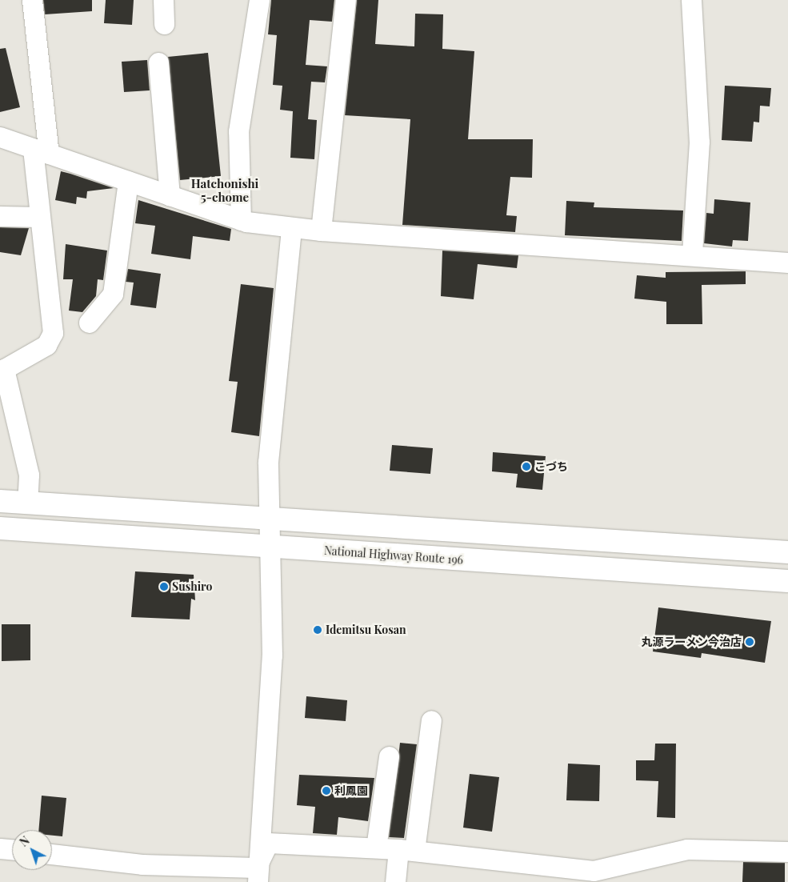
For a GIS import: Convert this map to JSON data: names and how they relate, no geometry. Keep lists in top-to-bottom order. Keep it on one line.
{"streets":{"highway":["National Highway Route 196"]},"districts":["Hatchonishi 5-chome"],"places":["こづち","Sushiro","Idemitsu Kosan","丸源ラーメン今治店","利鳳園"],"north":"top left"}
